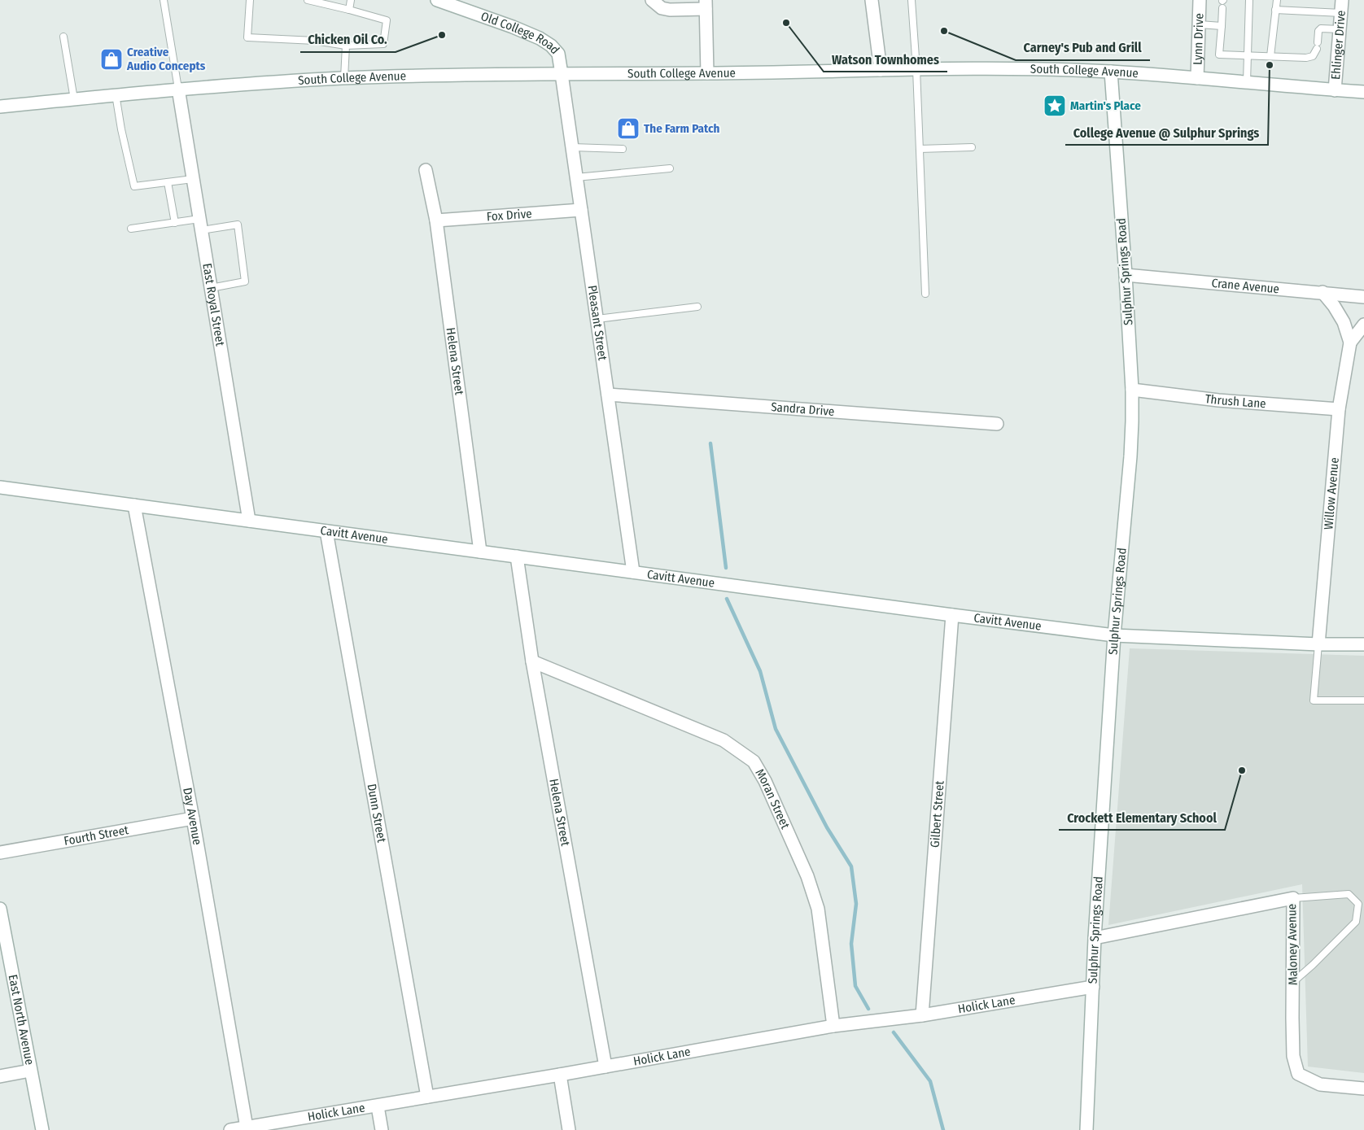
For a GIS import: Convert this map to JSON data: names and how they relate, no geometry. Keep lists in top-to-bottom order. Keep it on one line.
{"streets":{"street":["Old College Road","Lynn Drive","Ehlinger Drive","South College Avenue","Fox Drive","Sulphur Springs Road","Crane Avenue","East Royal Street","Pleasant Street","Helena Street","Thrush Lane","Sandra Drive","Willow Avenue","Cavitt Avenue","Moran Street","Dunn Street","Gilbert Street","Day Avenue","Fourth Street","Maloney Avenue","Holick Lane","East North Avenue"]},"crossings":[["Old College Road","South College Avenue"],["Old College Road","Pleasant Street"],["Lynn Drive","South College Avenue"],["Ehlinger Drive","South College Avenue"],["South College Avenue","Sulphur Springs Road"],["South College Avenue","East Royal Street"],["South College Avenue","Pleasant Street"],["Fox Drive","Pleasant Street"],["Fox Drive","Helena Street"],["Sulphur Springs Road","Crane Avenue"],["Sulphur Springs Road","Thrush Lane"],["Sulphur Springs Road","Cavitt Avenue"],["Sulphur Springs Road","Maloney Avenue"],["Sulphur Springs Road","Holick Lane"],["Crane Avenue","Willow Avenue"],["East Royal Street","Cavitt Avenue"],["Pleasant Street","Sandra Drive"],["Pleasant Street","Cavitt Avenue"],["Helena Street","Cavitt Avenue"],["Helena Street","Moran Street"],["Helena Street","Holick Lane"],["Thrush Lane","Willow Avenue"],["Willow Avenue","Cavitt Avenue"],["Cavitt Avenue","Dunn Street"],["Cavitt Avenue","Gilbert Street"],["Cavitt Avenue","Day Avenue"],["Moran Street","Holick Lane"],["Dunn Street","Holick Lane"],["Gilbert Street","Holick Lane"],["Day Avenue","Fourth Street"],["Day Avenue","Holick Lane"]],"places":{"other":["Watson Townhomes","Carney's Pub and Grill","Chicken Oil Co.","College Avenue @ Sulphur Springs","Crockett Elementary School"],"shop":["Creative Audio Concepts","The Farm Patch"],"place":["Martin's Place"]}}
